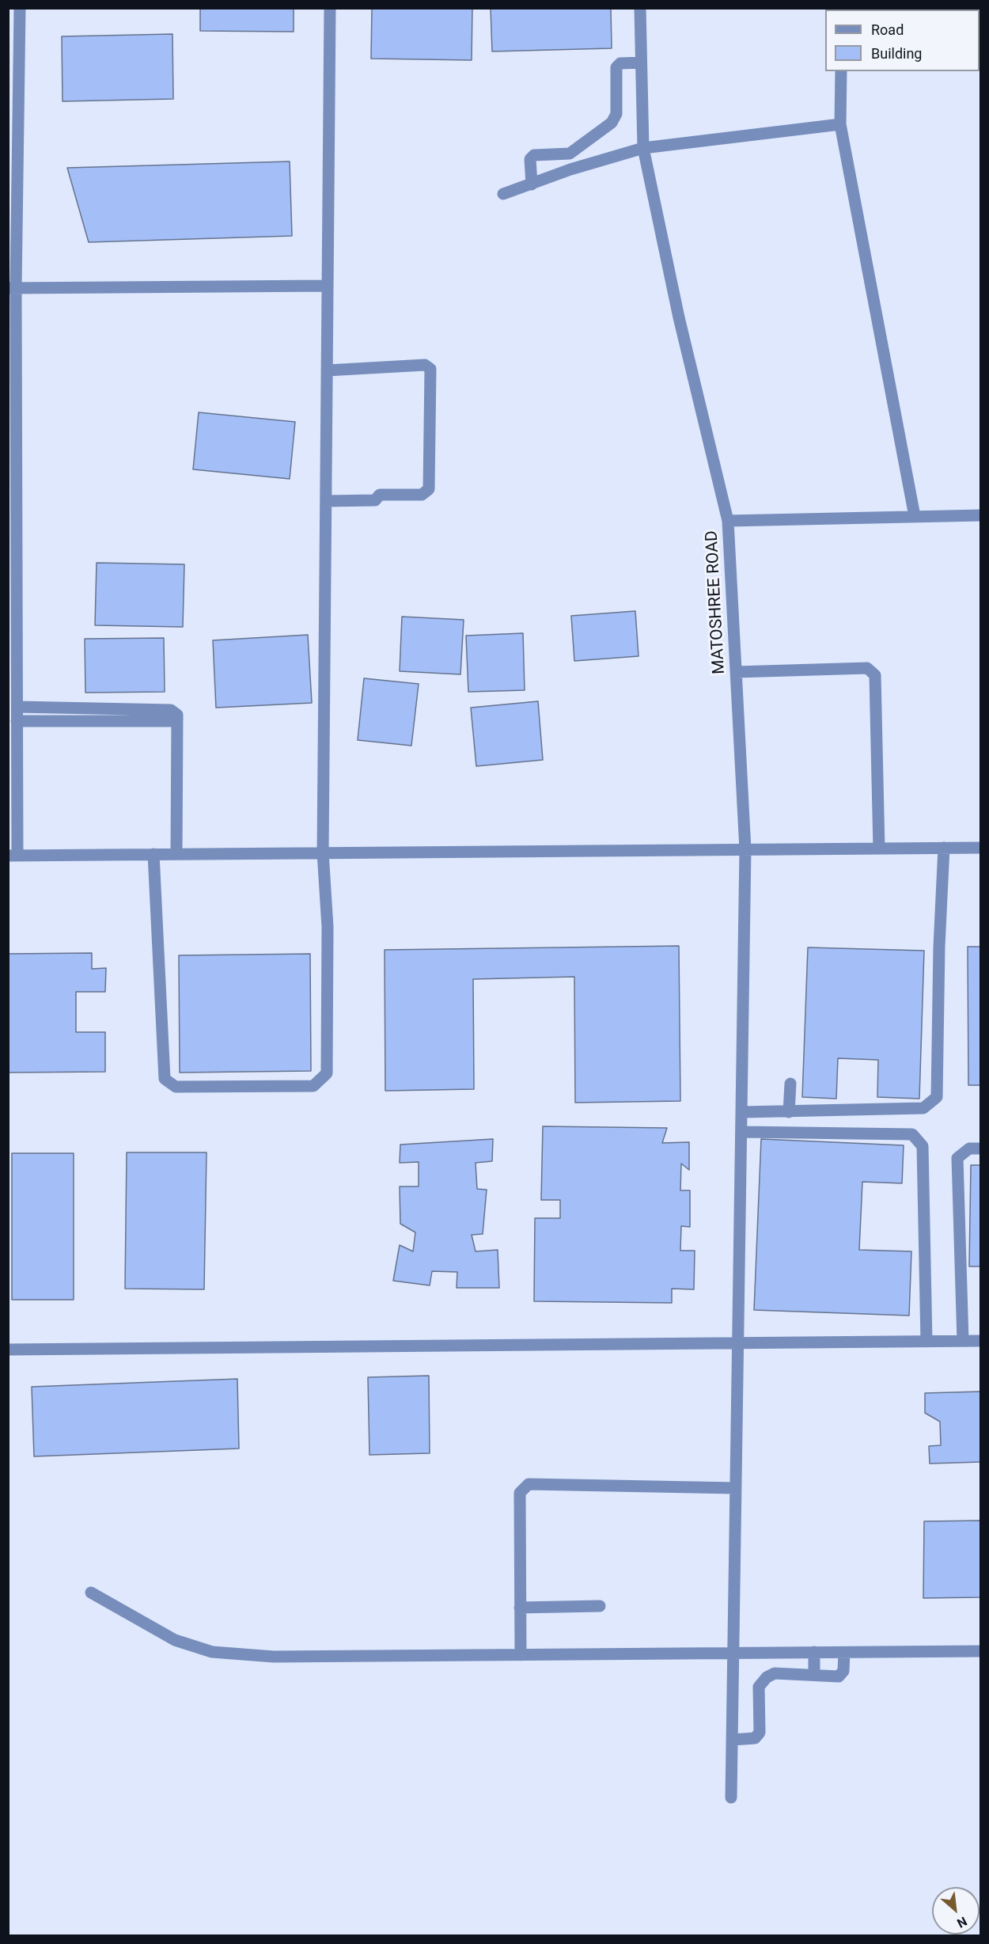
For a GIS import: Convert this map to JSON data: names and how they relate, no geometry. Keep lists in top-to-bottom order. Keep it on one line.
{"streets":{"street":["MATOSHREE ROAD"]},"legend":["Road","Building"],"north":"bottom right"}
